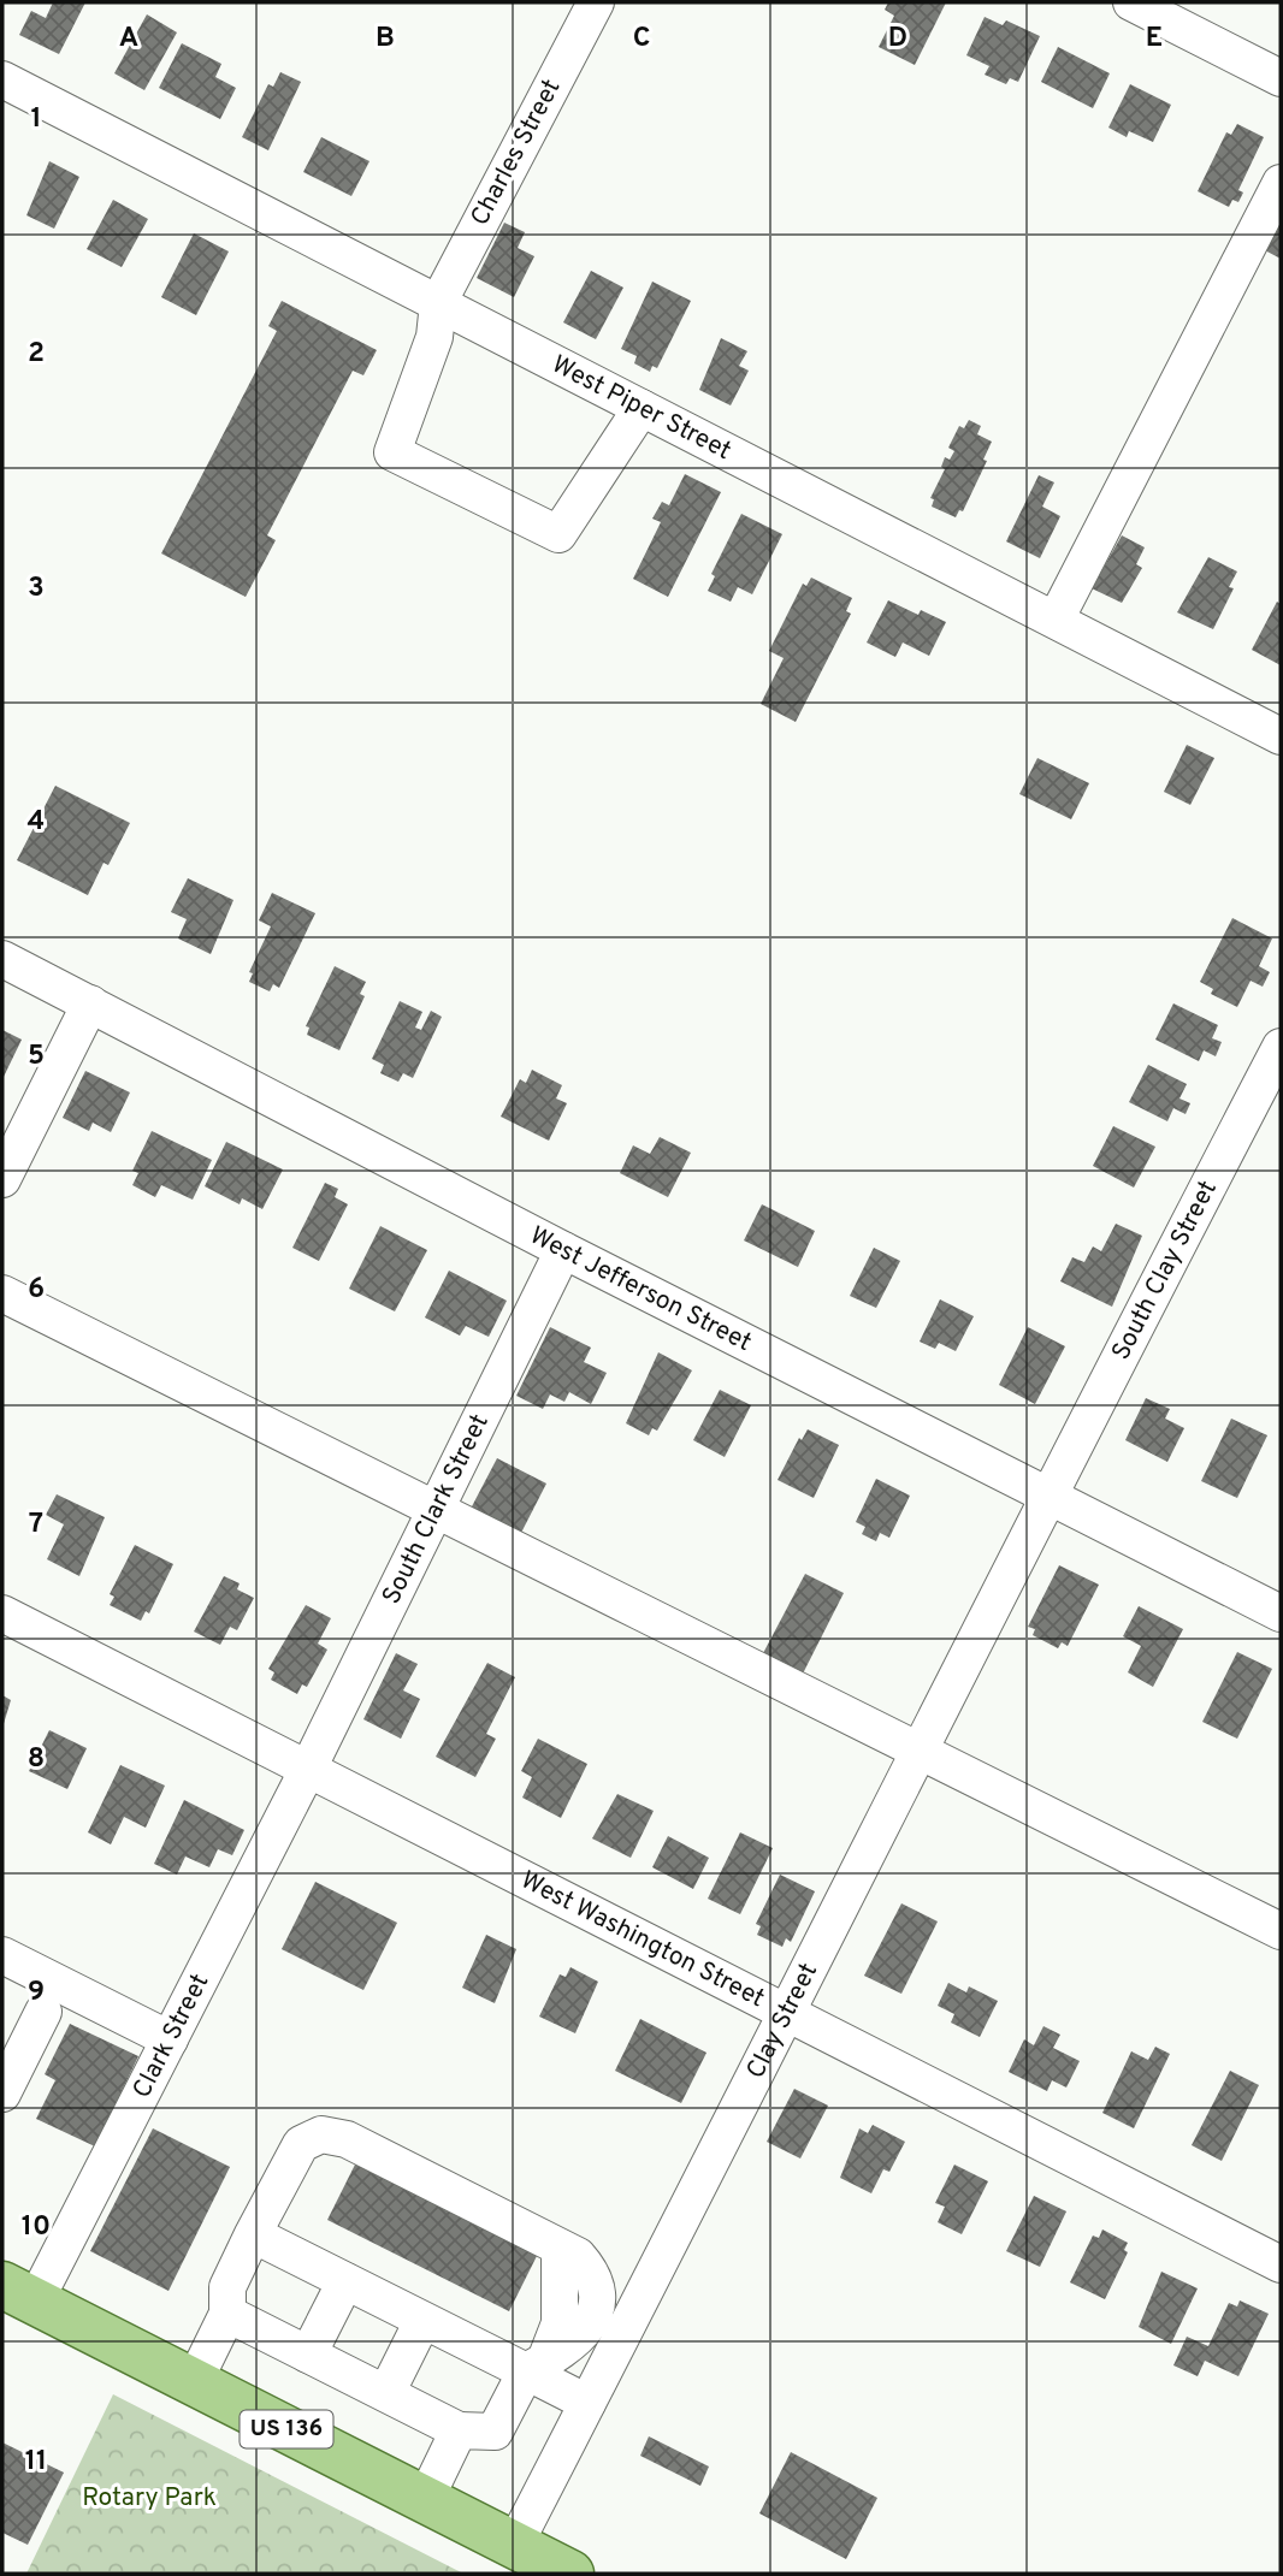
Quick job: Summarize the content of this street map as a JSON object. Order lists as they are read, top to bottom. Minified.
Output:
{"streets":{"main road":["US 136"],"street":["Charles Street","West Piper Street","South Clay Street","West Jefferson Street","South Clark Street","West Washington Street","Clay Street","Clark Street"]},"crossings":[["Charles Street","West Piper Street"],["South Clay Street","West Jefferson Street"],["South Clay Street","Clay Street"],["West Jefferson Street","South Clark Street"],["West Jefferson Street","Clay Street"],["South Clark Street","West Washington Street"],["South Clark Street","Clark Street"],["West Washington Street","Clay Street"],["West Washington Street","Clark Street"],["Clay Street","US 136"],["Clark Street","US 136"]],"parks":["Rotary Park"],"grid":{"columns":["A","B","C","D","E"],"rows":["1","2","3","4","5","6","7","8","9","10","11"]}}
